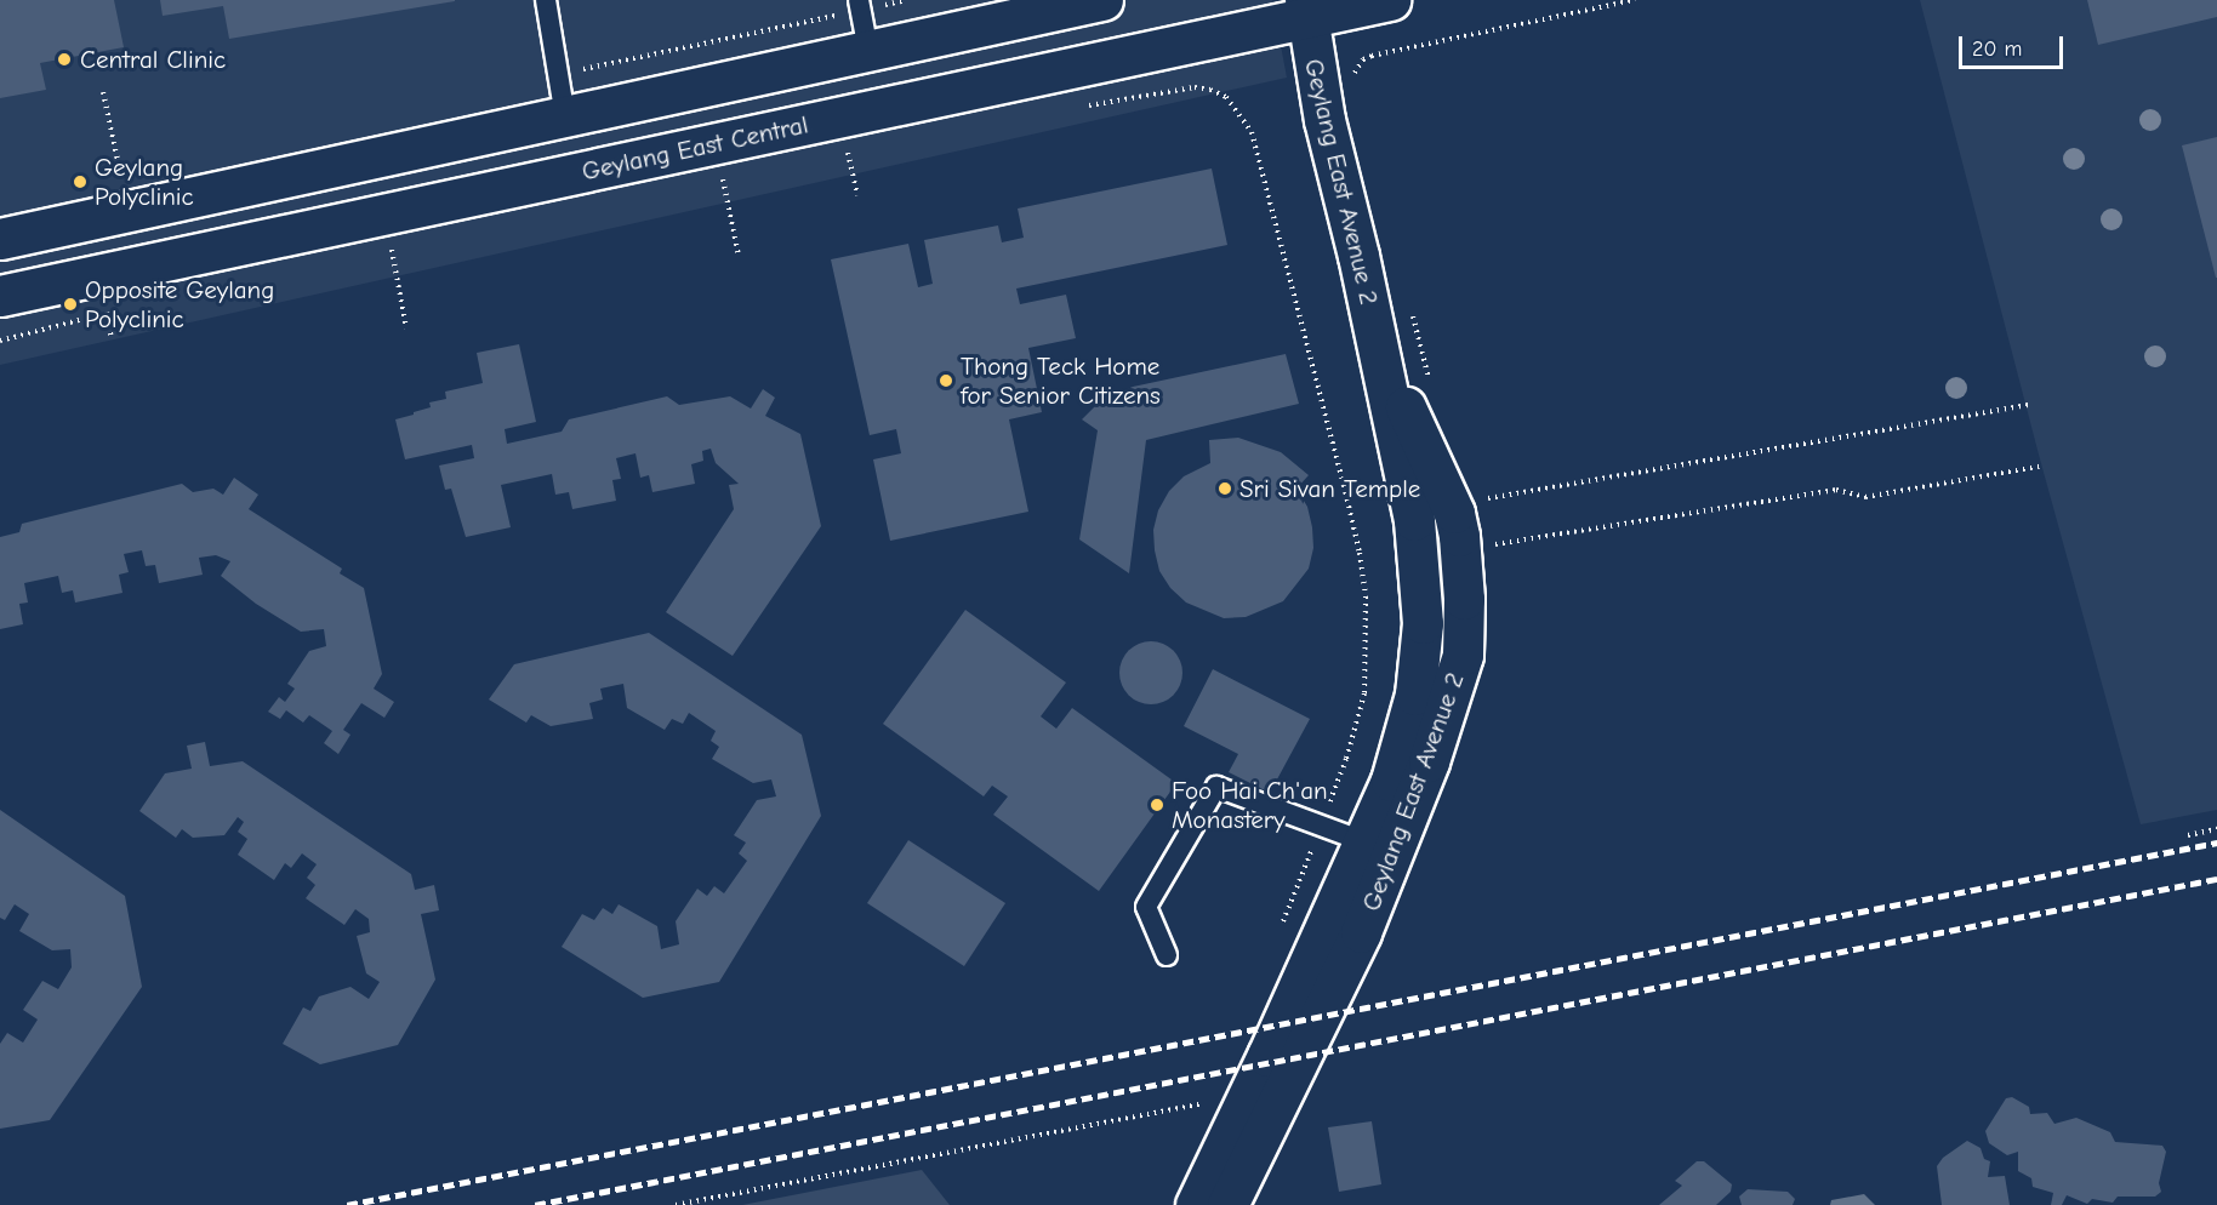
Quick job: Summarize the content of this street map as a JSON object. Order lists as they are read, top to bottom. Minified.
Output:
{"streets":{"main road":["Geylang East Central","Geylang East Avenue 2"]},"crossings":[["Geylang East Central","Geylang East Avenue 2"]],"places":["Central Clinic","Geylang Polyclinic","Opposite Geylang Polyclinic","Thong Teck Home for Senior Citizens","Sri Sivan Temple","Foo Hai Ch'an Monastery"],"scale_bar":"20 m"}
